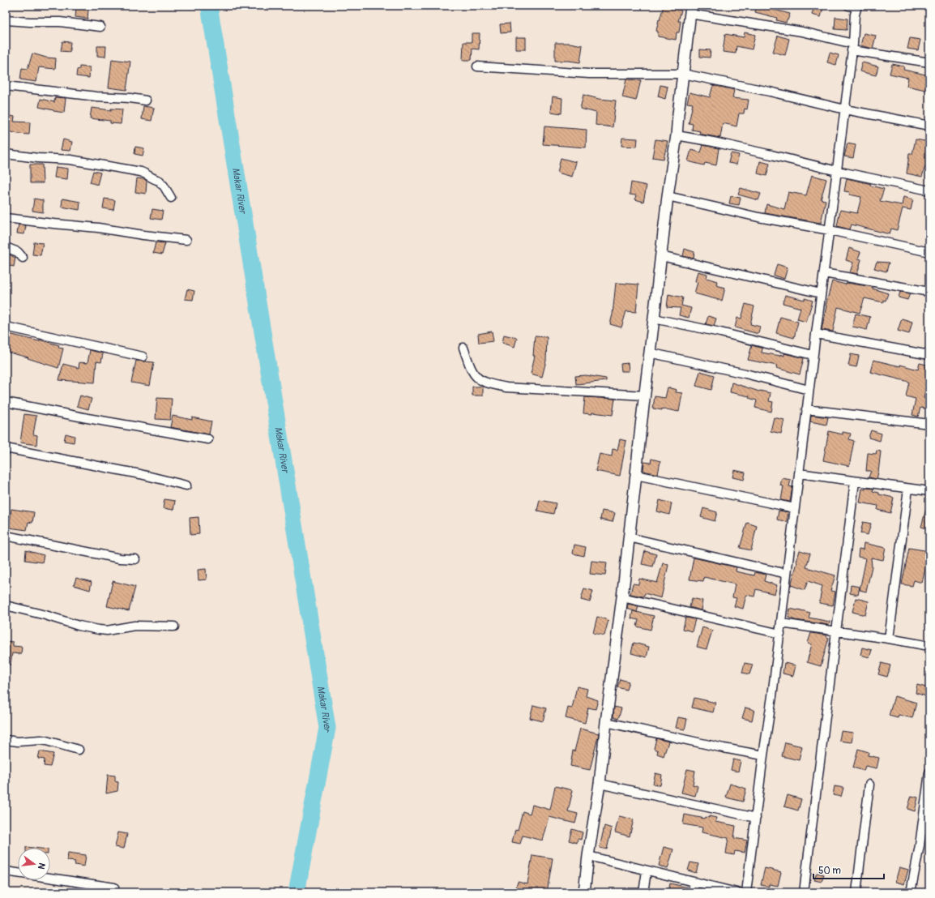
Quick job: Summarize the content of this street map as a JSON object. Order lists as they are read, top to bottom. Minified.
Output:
{"water":["Makar River"],"scale_bar":"50 m","north":"right"}
